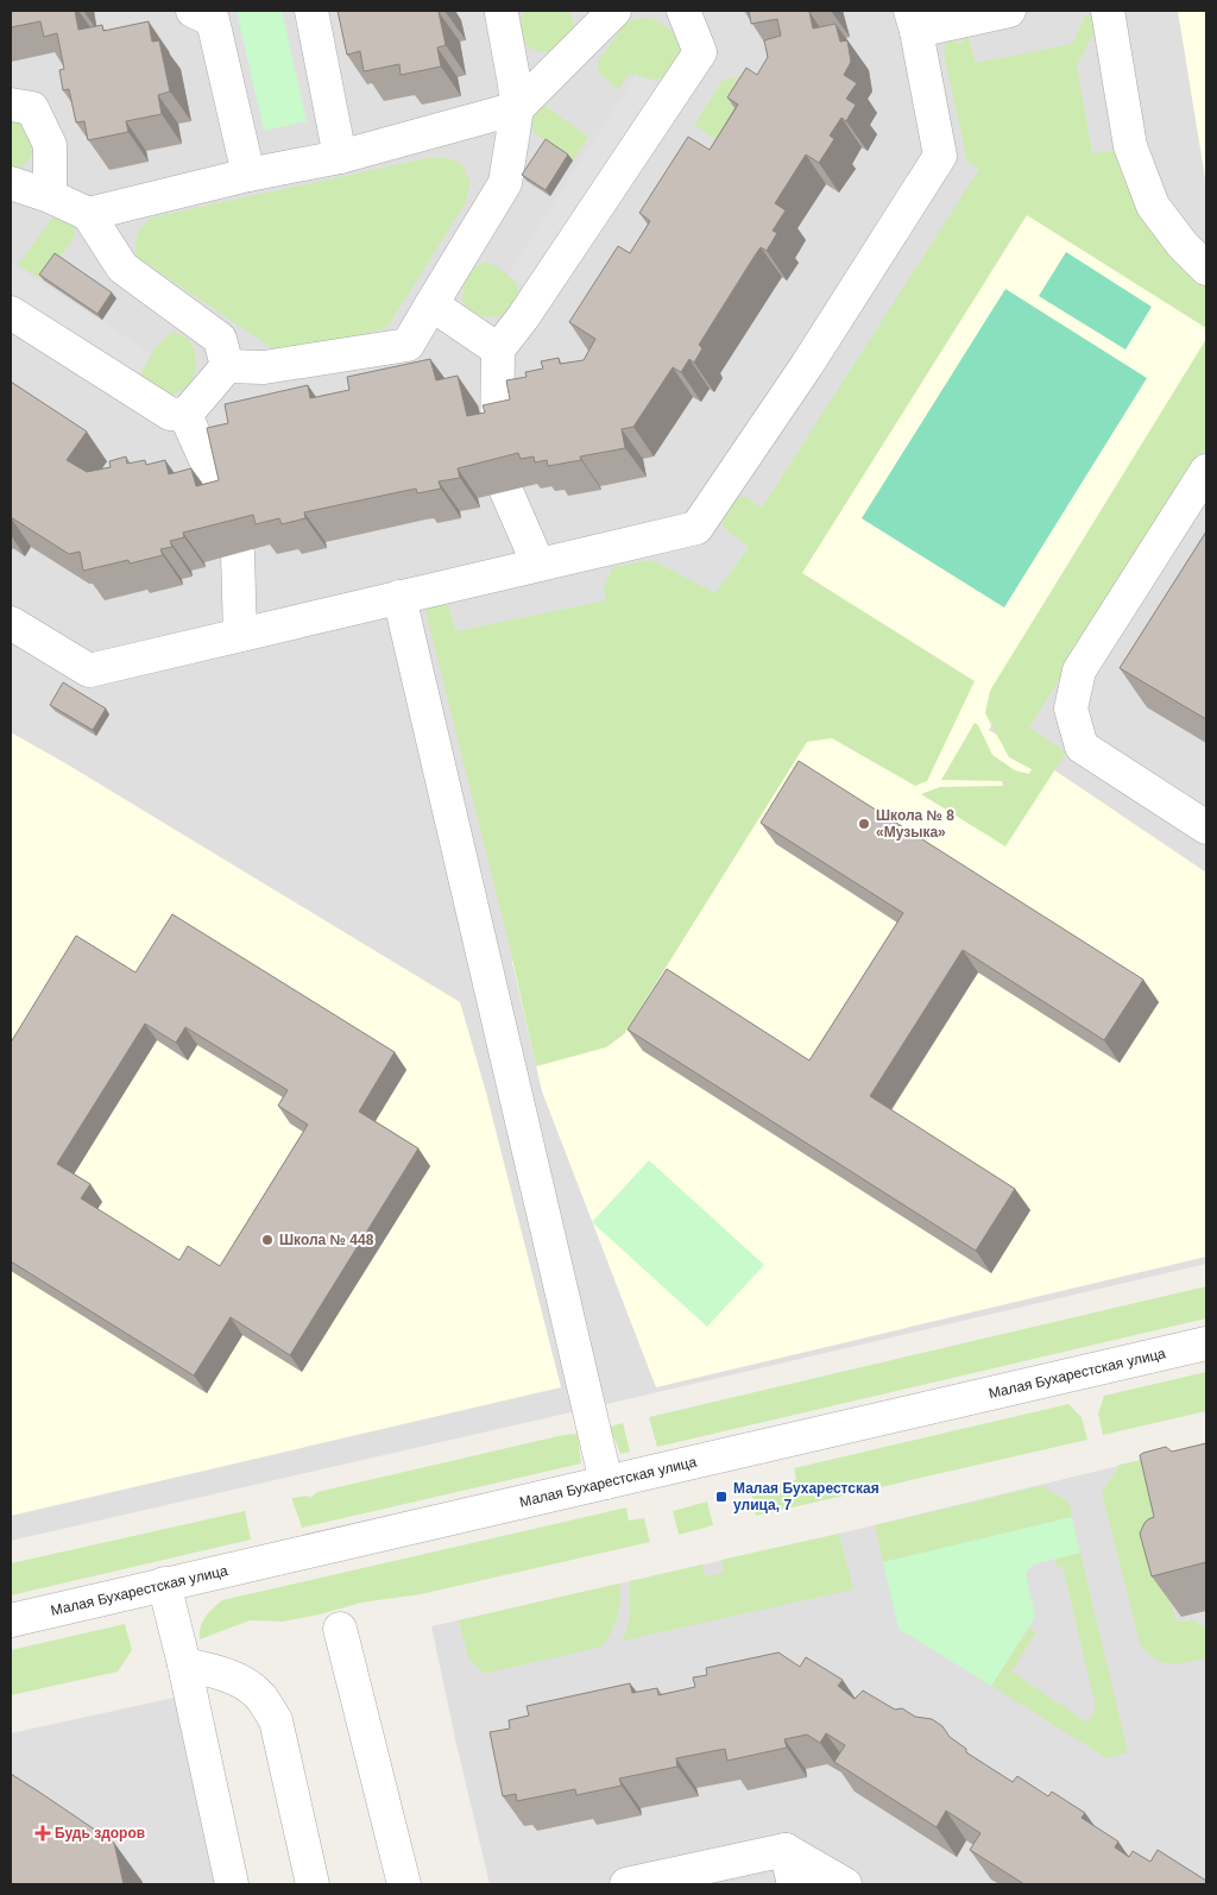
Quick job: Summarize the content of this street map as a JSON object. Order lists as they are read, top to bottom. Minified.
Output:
{"streets":{"street":["Малая Бухарестская улица"]},"places":{"other":["Школа № 8 «Музыка»","Школа № 448"],"transit":["Малая Бухарестская улица, 7"],"health":["Будь здоров"]}}
